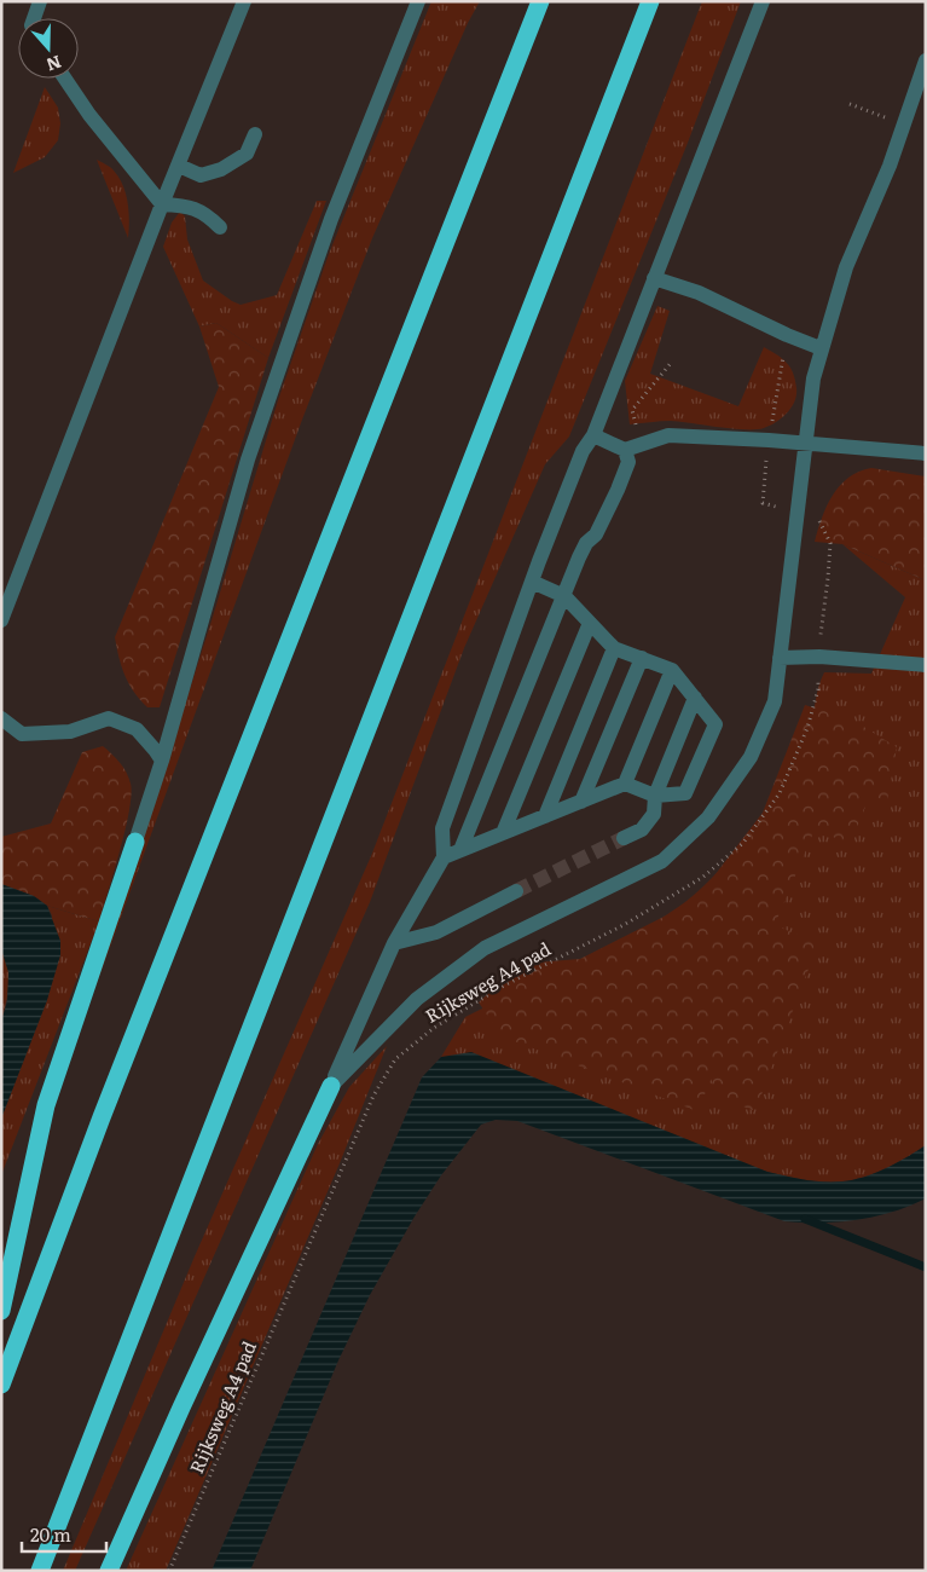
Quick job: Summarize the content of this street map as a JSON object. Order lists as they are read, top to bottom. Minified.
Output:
{"streets":{"path":["Rijksweg A4 pad"]},"scale_bar":"20 m","north":"bottom"}
